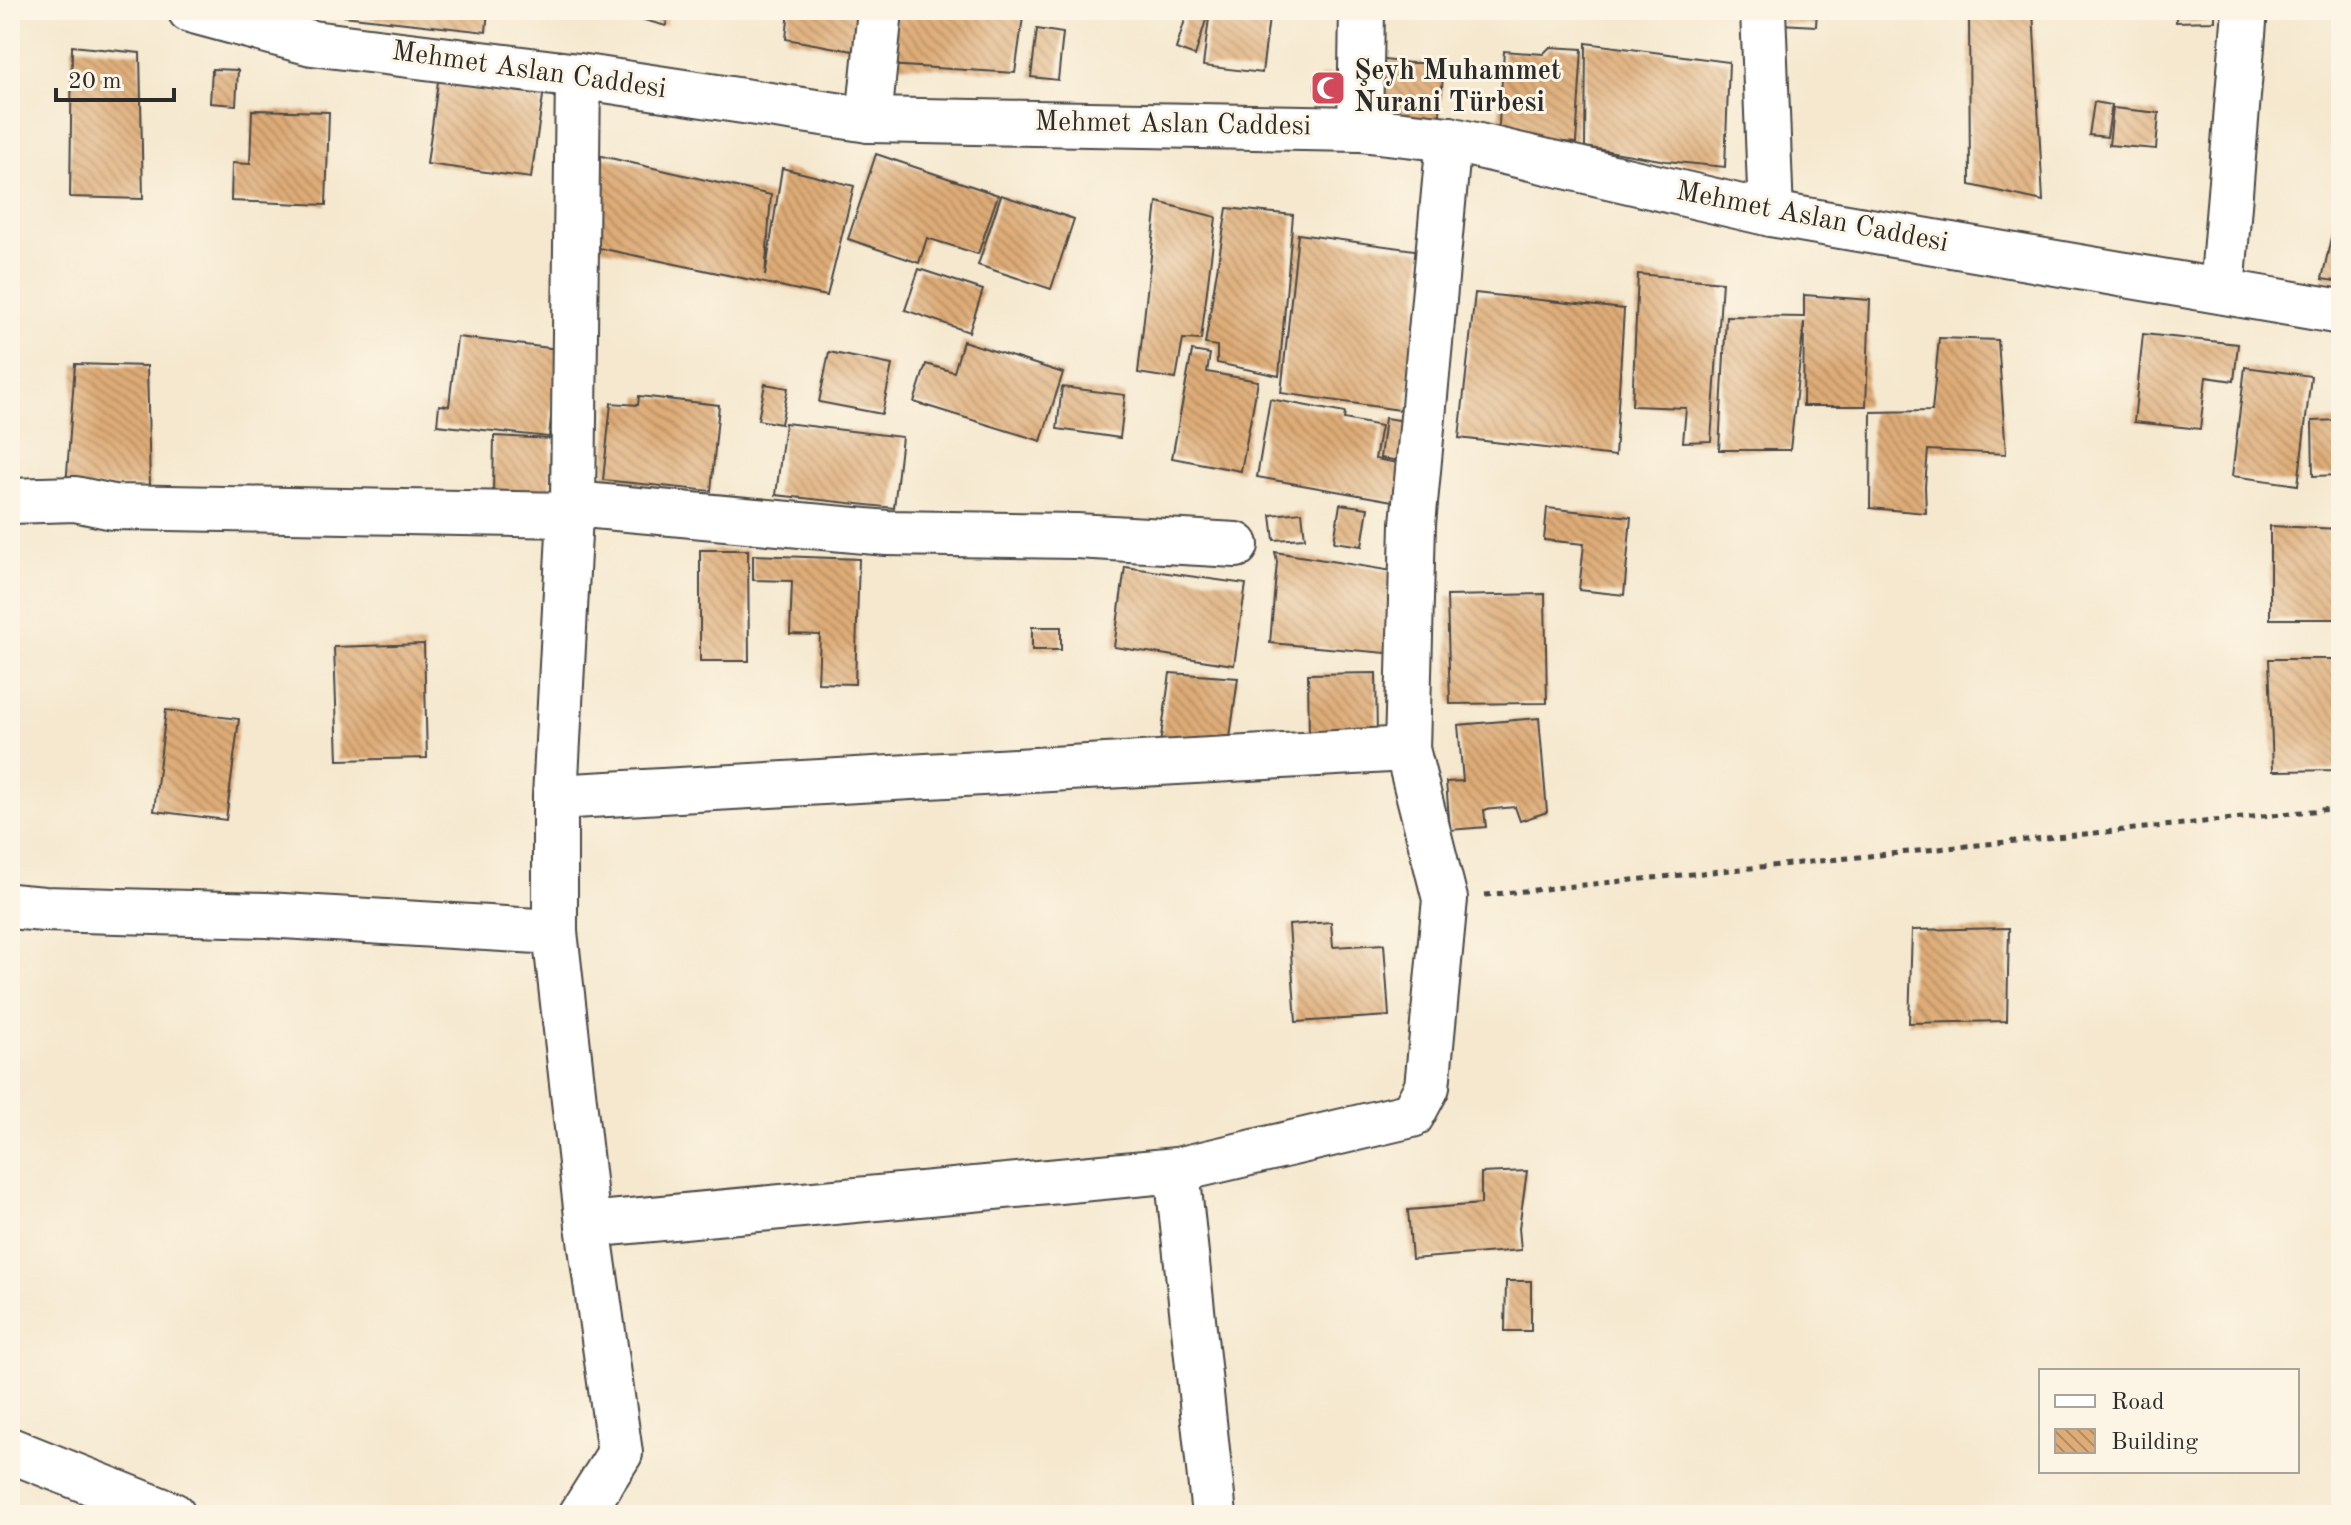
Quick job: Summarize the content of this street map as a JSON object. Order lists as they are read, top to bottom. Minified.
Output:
{"streets":{"street":["Mehmet Aslan Caddesi"]},"places":{"mosque":["Şeyh Muhammet Nurani Türbesi"]},"legend":["Road","Building"],"scale_bar":"20 m"}
